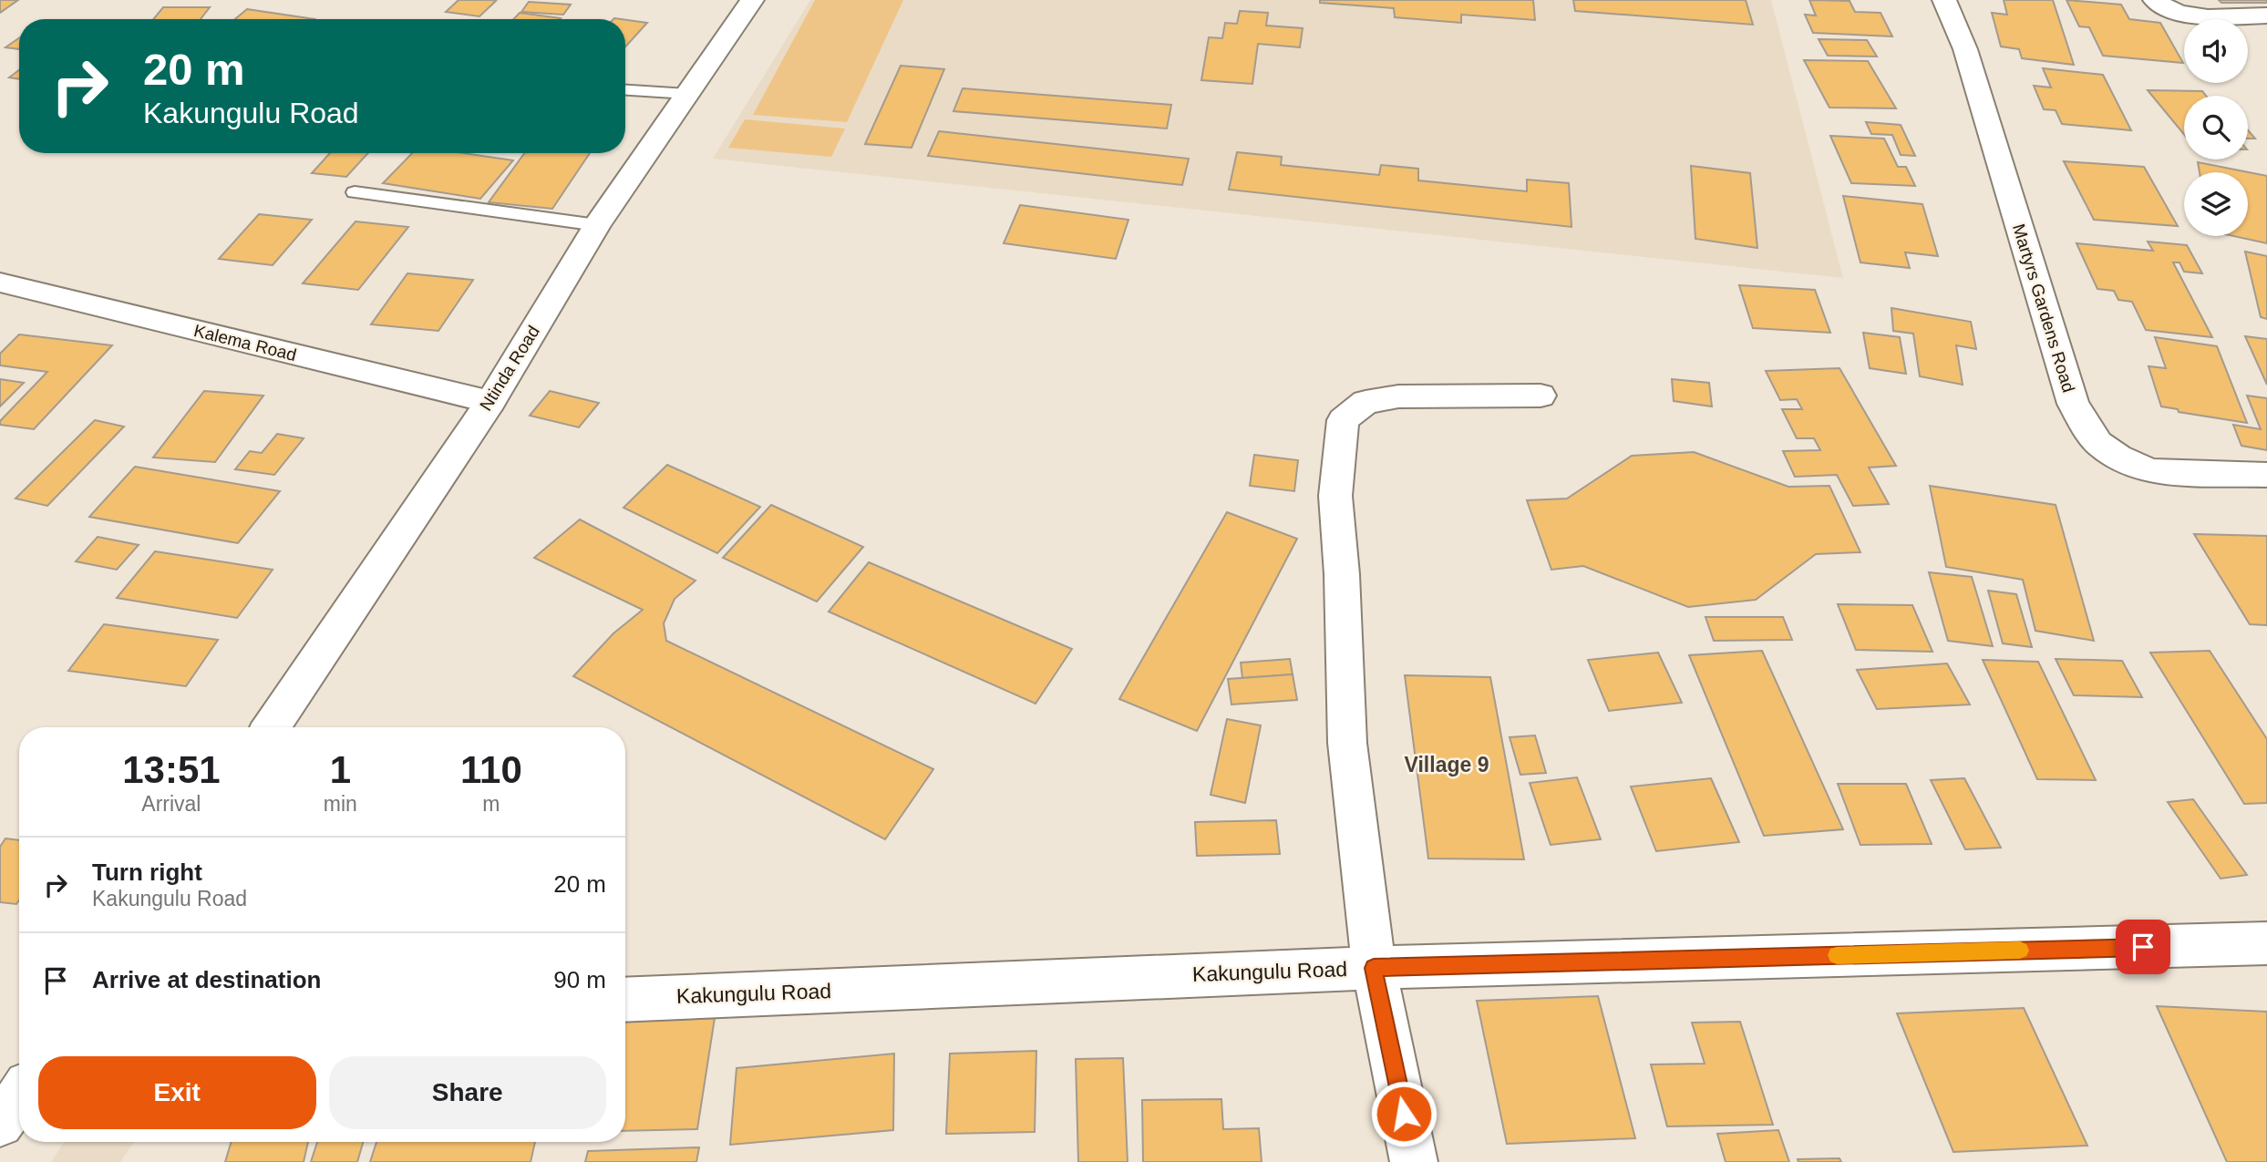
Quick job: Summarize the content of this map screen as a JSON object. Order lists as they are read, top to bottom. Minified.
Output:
{"streets":{"street":["Martyrs Gardens Road","Kalema Road","Ntinda Road","Kakungulu Road"]},"crossings":[["Kalema Road","Ntinda Road"]],"districts":["Village 9"],"page":{"turn":["20 m","Kakungulu Road"],"eta":["13:51","Arrival","1","min","110","m"],"list":[{"name":"Turn right","note":"Kakungulu Road","value":"20 m"},{"name":"Arrive at destination","value":"90 m"}],"buttons":["Exit","Share"]}}
